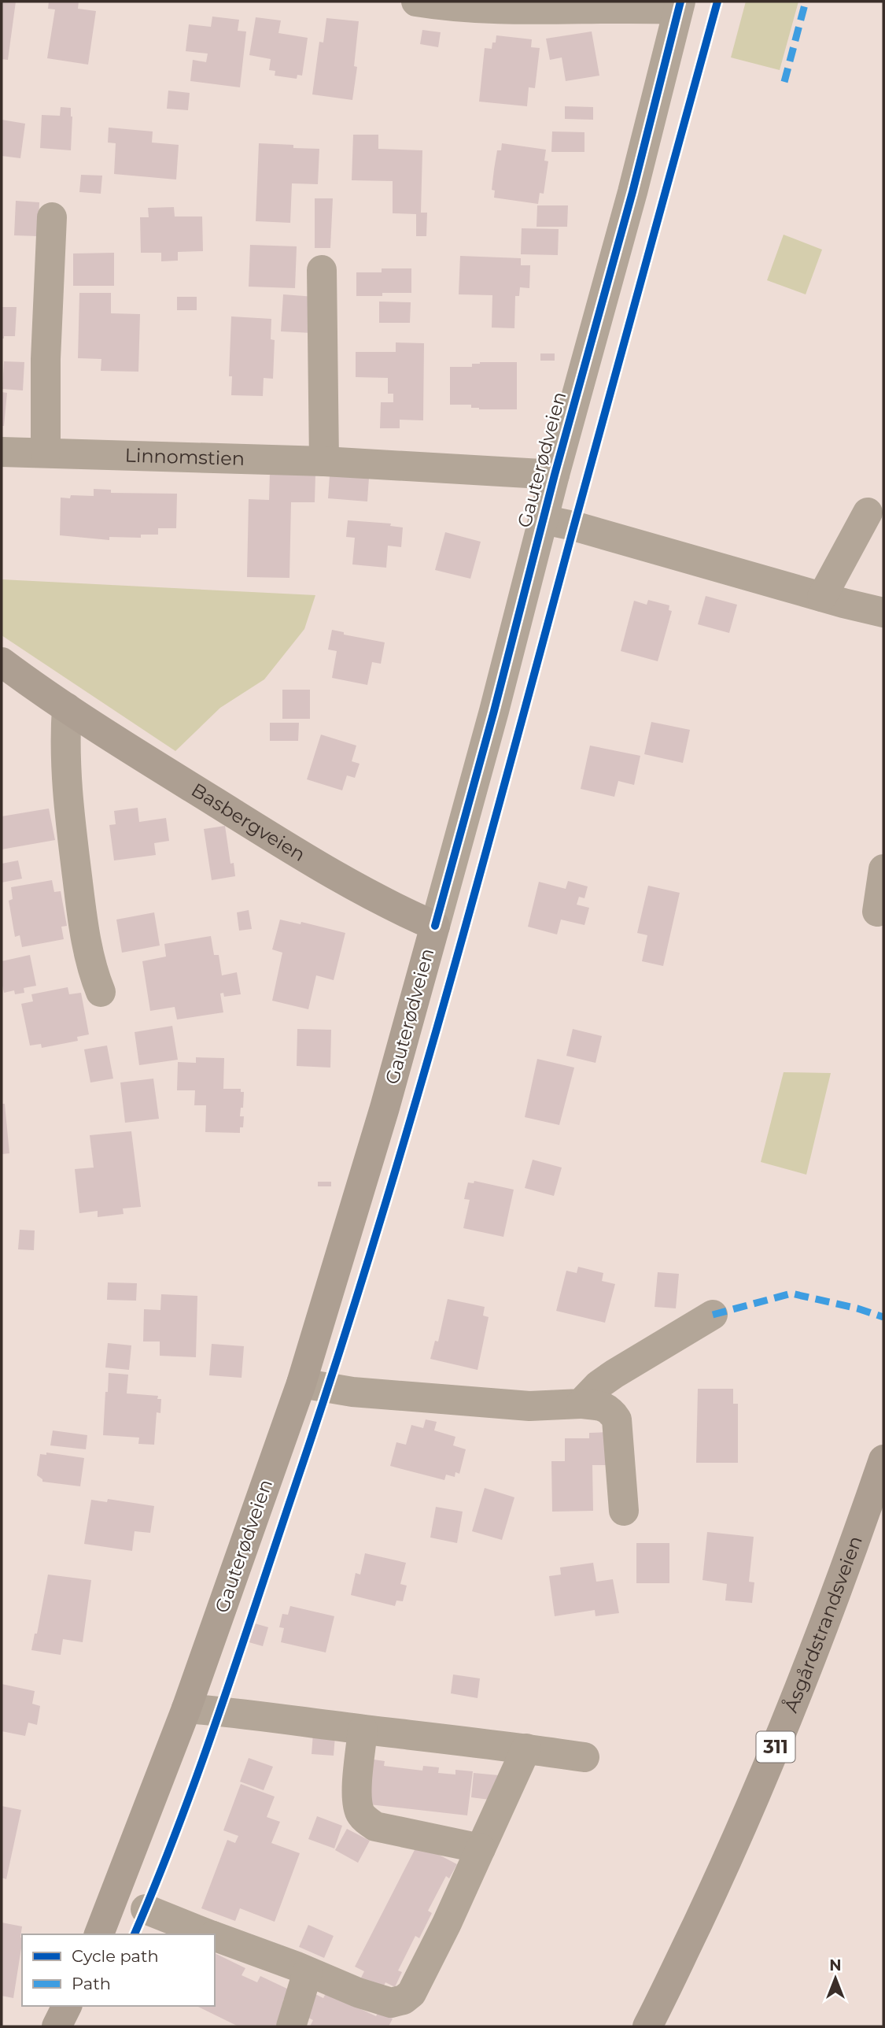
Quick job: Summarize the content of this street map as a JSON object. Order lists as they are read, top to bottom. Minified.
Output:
{"streets":{"main road":["Gauterødveien","Basbergveien","Åsgårdstrandsveien","311"],"street":["Linnomstien"]},"crossings":[["Linnomstien","Gauterødveien"],["Gauterødveien","Basbergveien"]],"legend":["Cycle path","Path"],"north":"top"}
